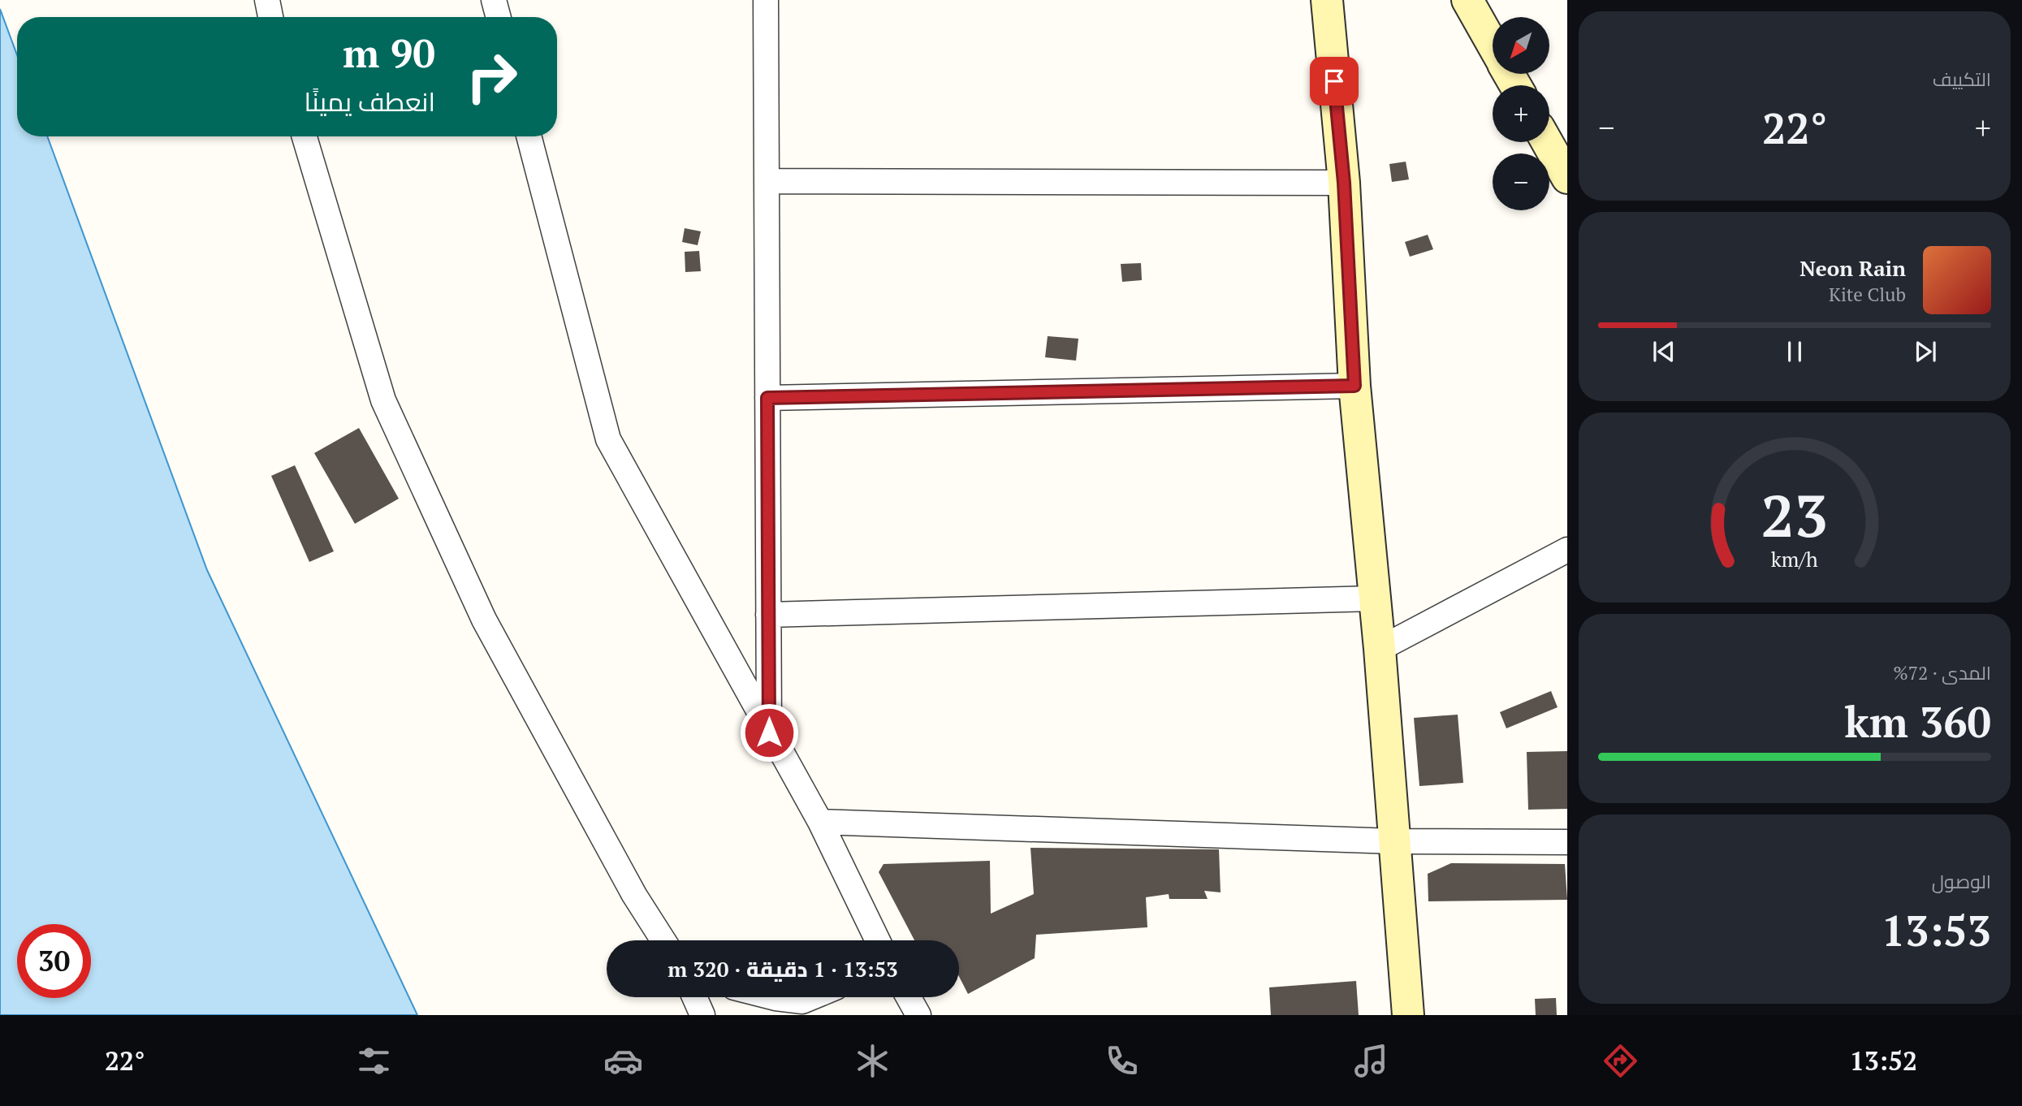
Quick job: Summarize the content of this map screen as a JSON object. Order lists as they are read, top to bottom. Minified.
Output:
{"north":"bottom left","page":{"tile":["التكييف",["المدى · 72%","360 km"],["الوصول","13:53"]],"map_buttons":["+","−"],"turn":["90 m","انعطف يمينًا"],"heat":["−","22°","+"],"song":["Neon Rain","Kite Club"],"limit":"30","trip":"13:53 · 1 دقيقة · 320 m","tabs":["13:52","22°"],"gauge":["23","km/h"]}}
